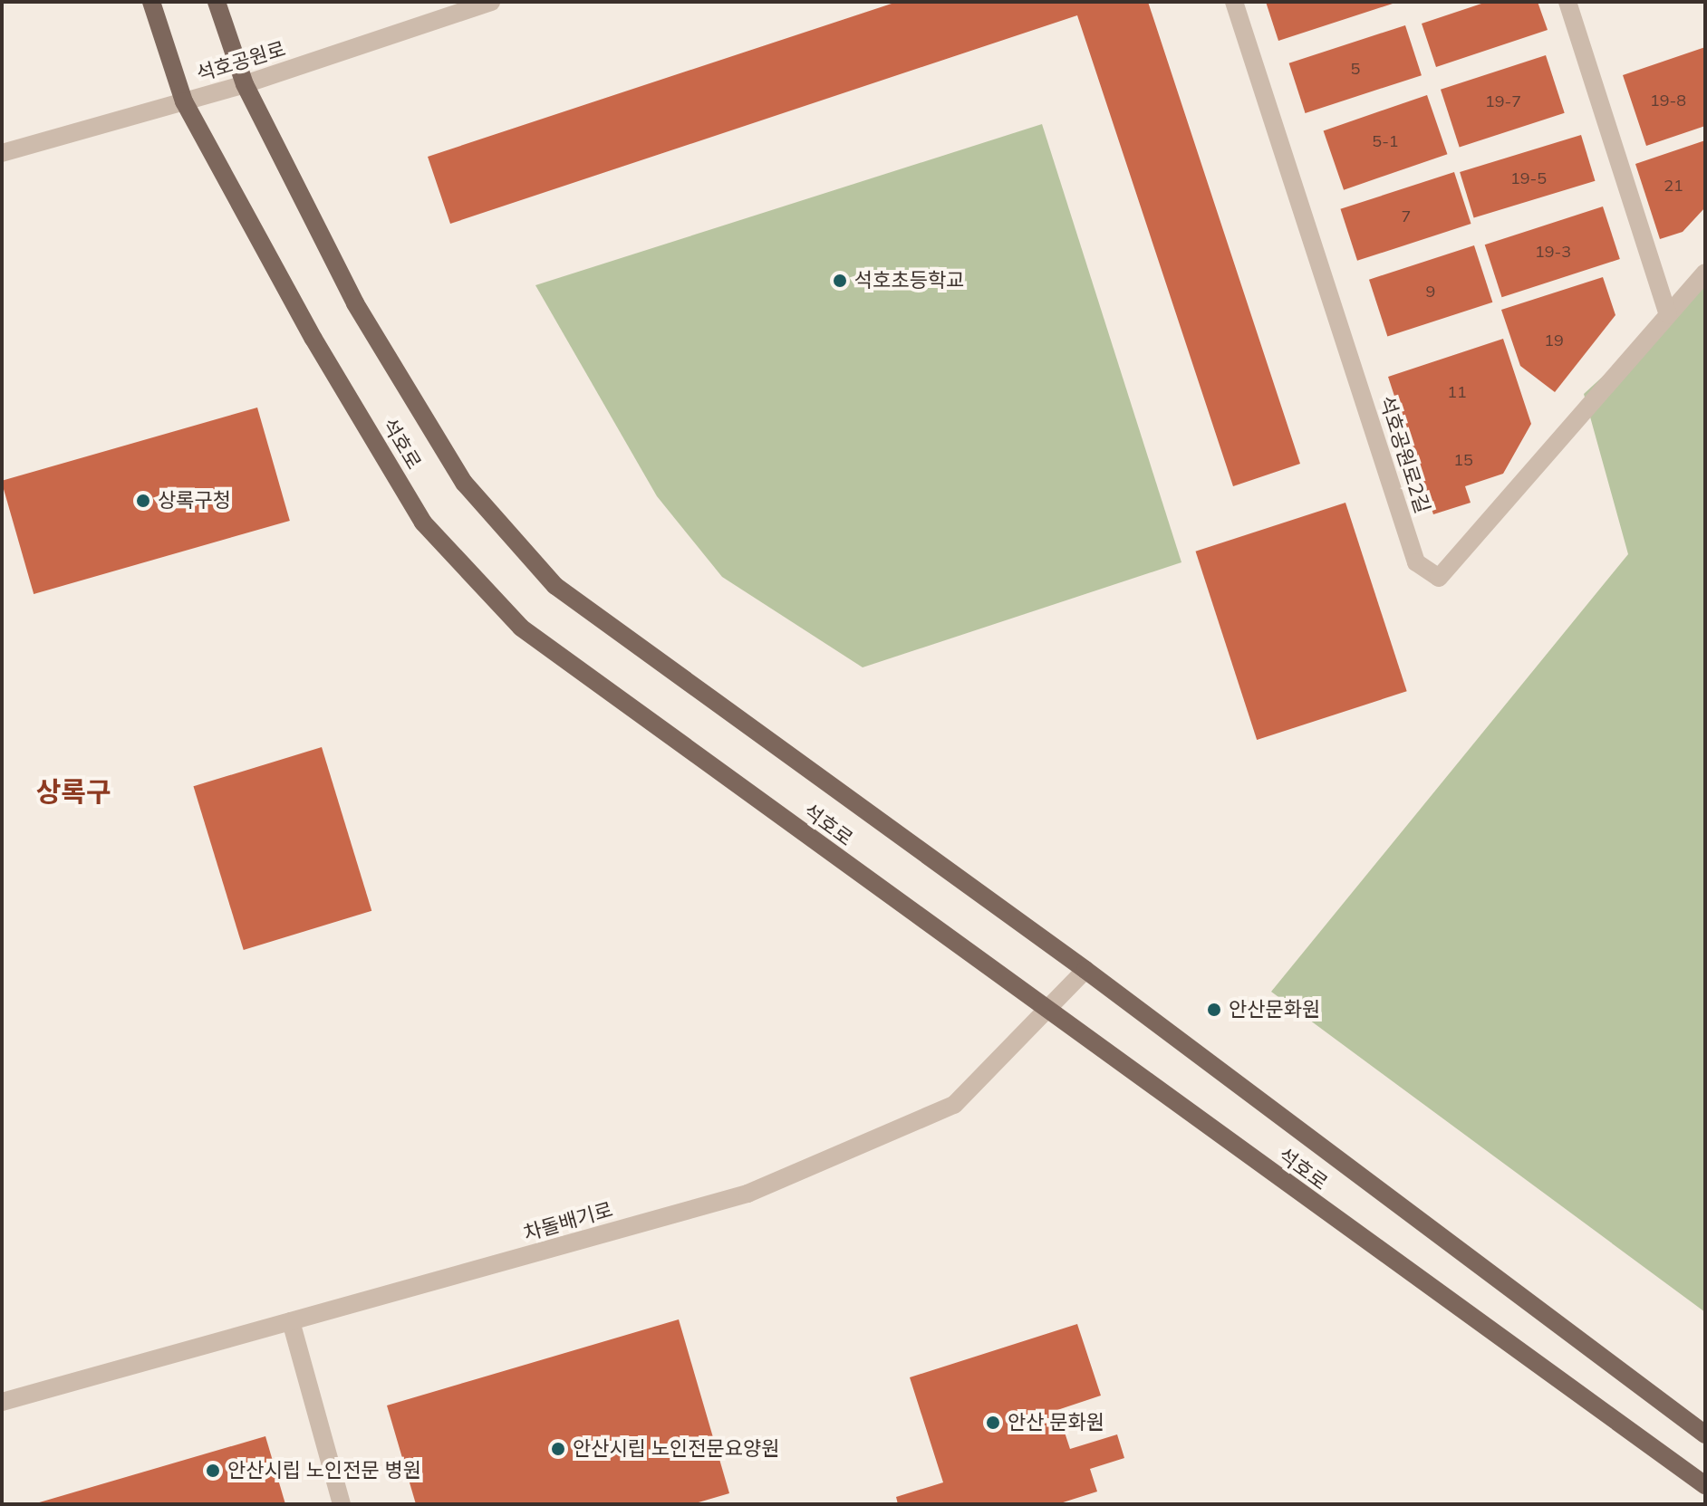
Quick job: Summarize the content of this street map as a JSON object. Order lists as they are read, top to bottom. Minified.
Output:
{"streets":{"main road":["석호로"],"street":["석호공원로","석호공원로2길","차돌배기로"]},"crossings":[["석호공원로","석호로"],["석호로","차돌배기로"]],"districts":["상록구"],"places":["석호초등학교","상록구청","안산문화원","안산 문화원","안산시립 노인전문요양원","안산시립 노인전문 병원"],"house_numbers":["5","19-8","19-7","5-1","19-5","21","7","19-3","9","19","11","15"]}
